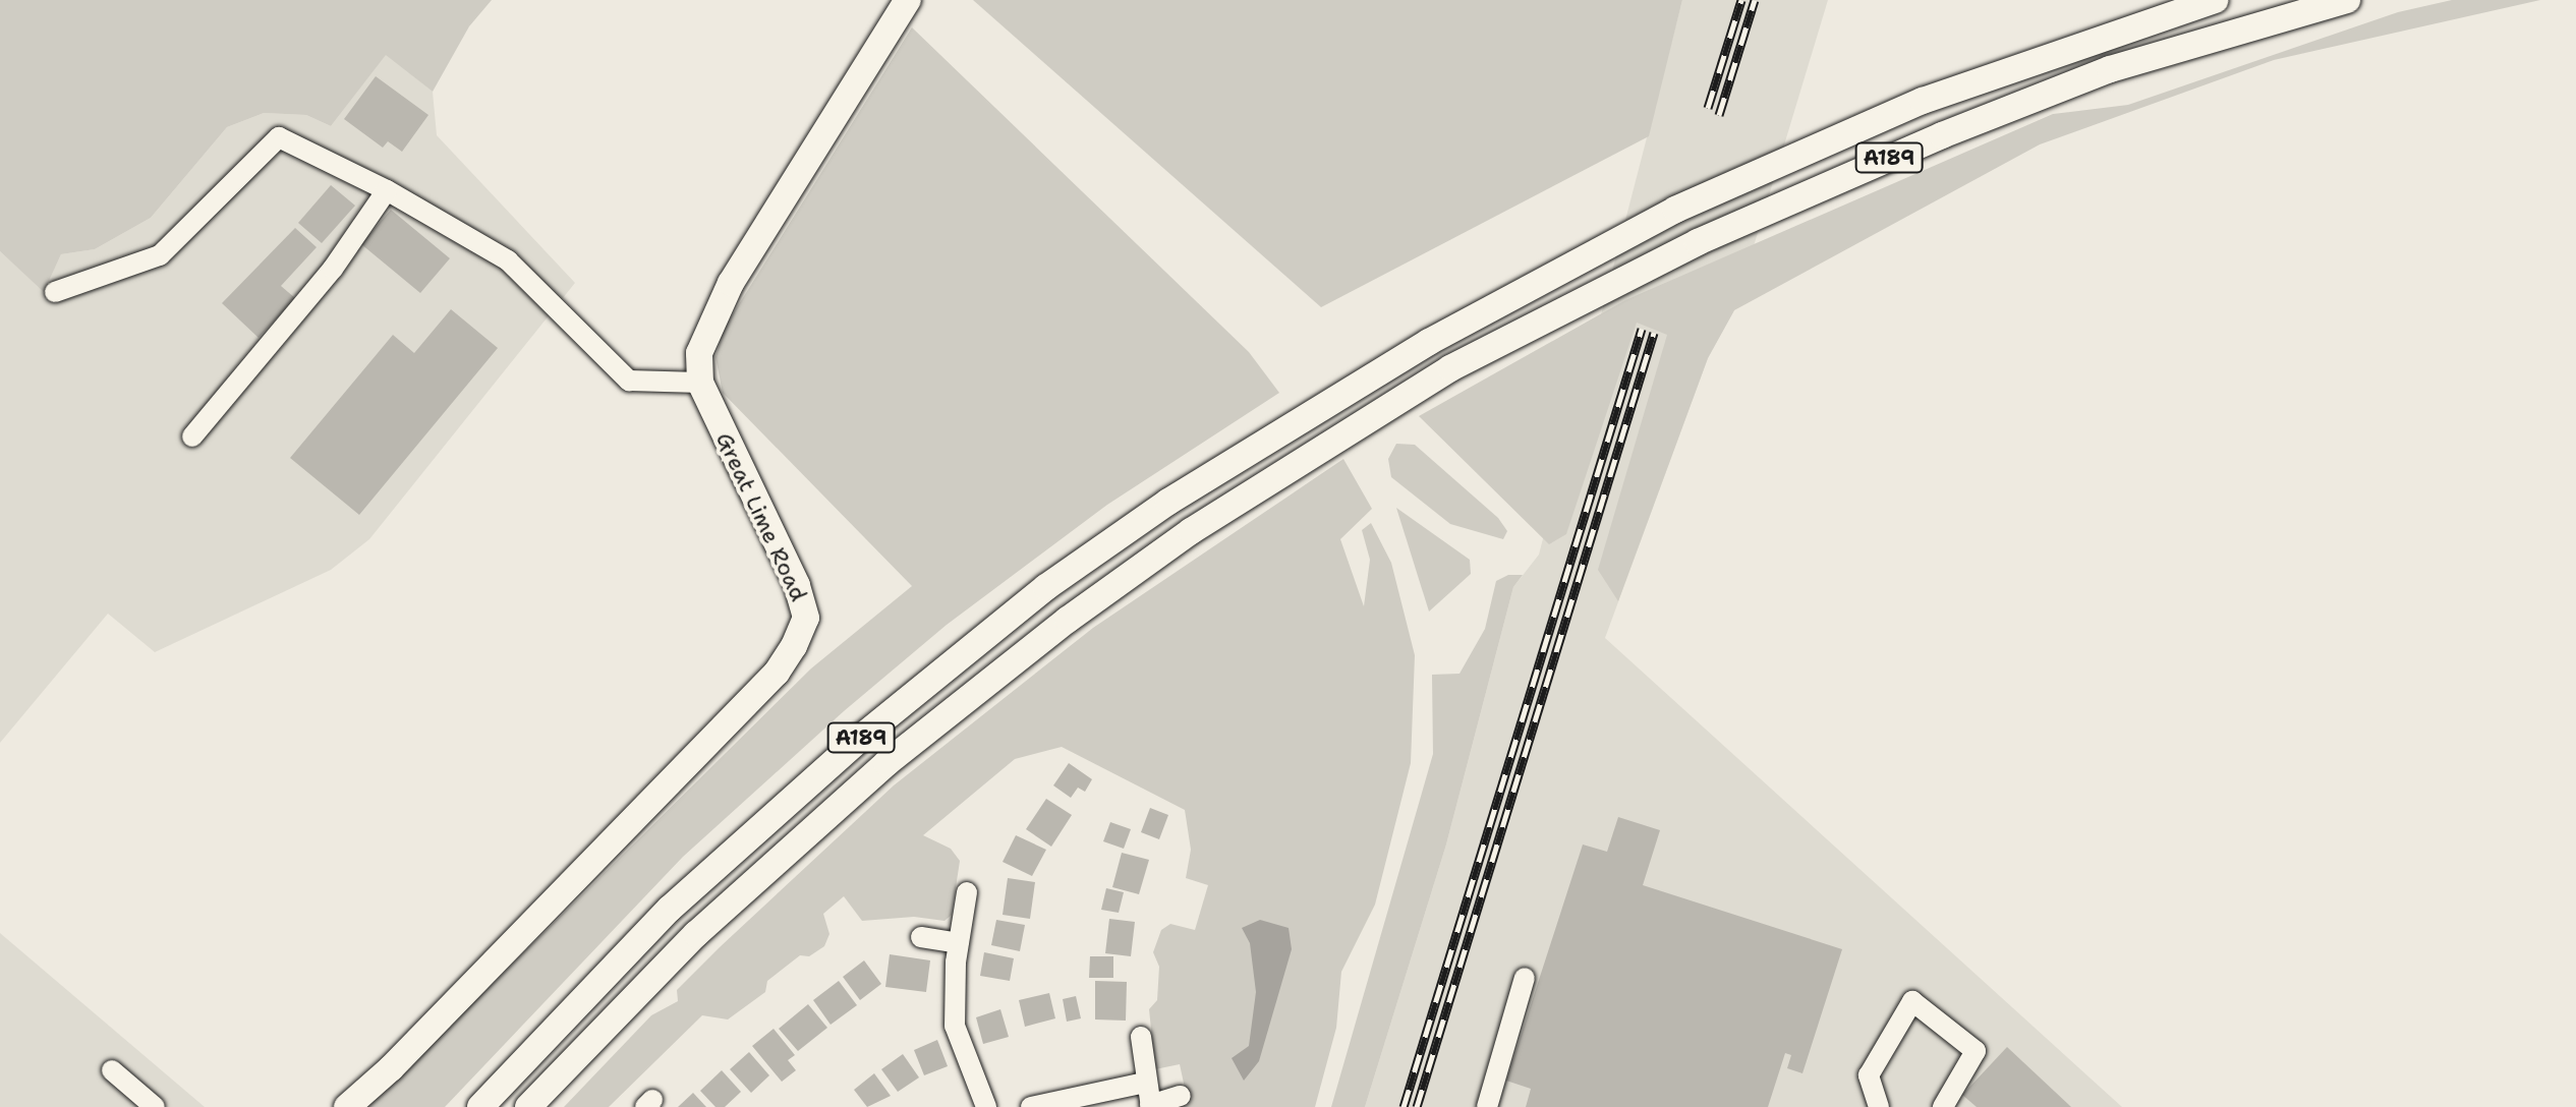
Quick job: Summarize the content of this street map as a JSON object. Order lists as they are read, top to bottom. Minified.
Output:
{"streets":{"main road":["A189","Great Lime Road"]}}
